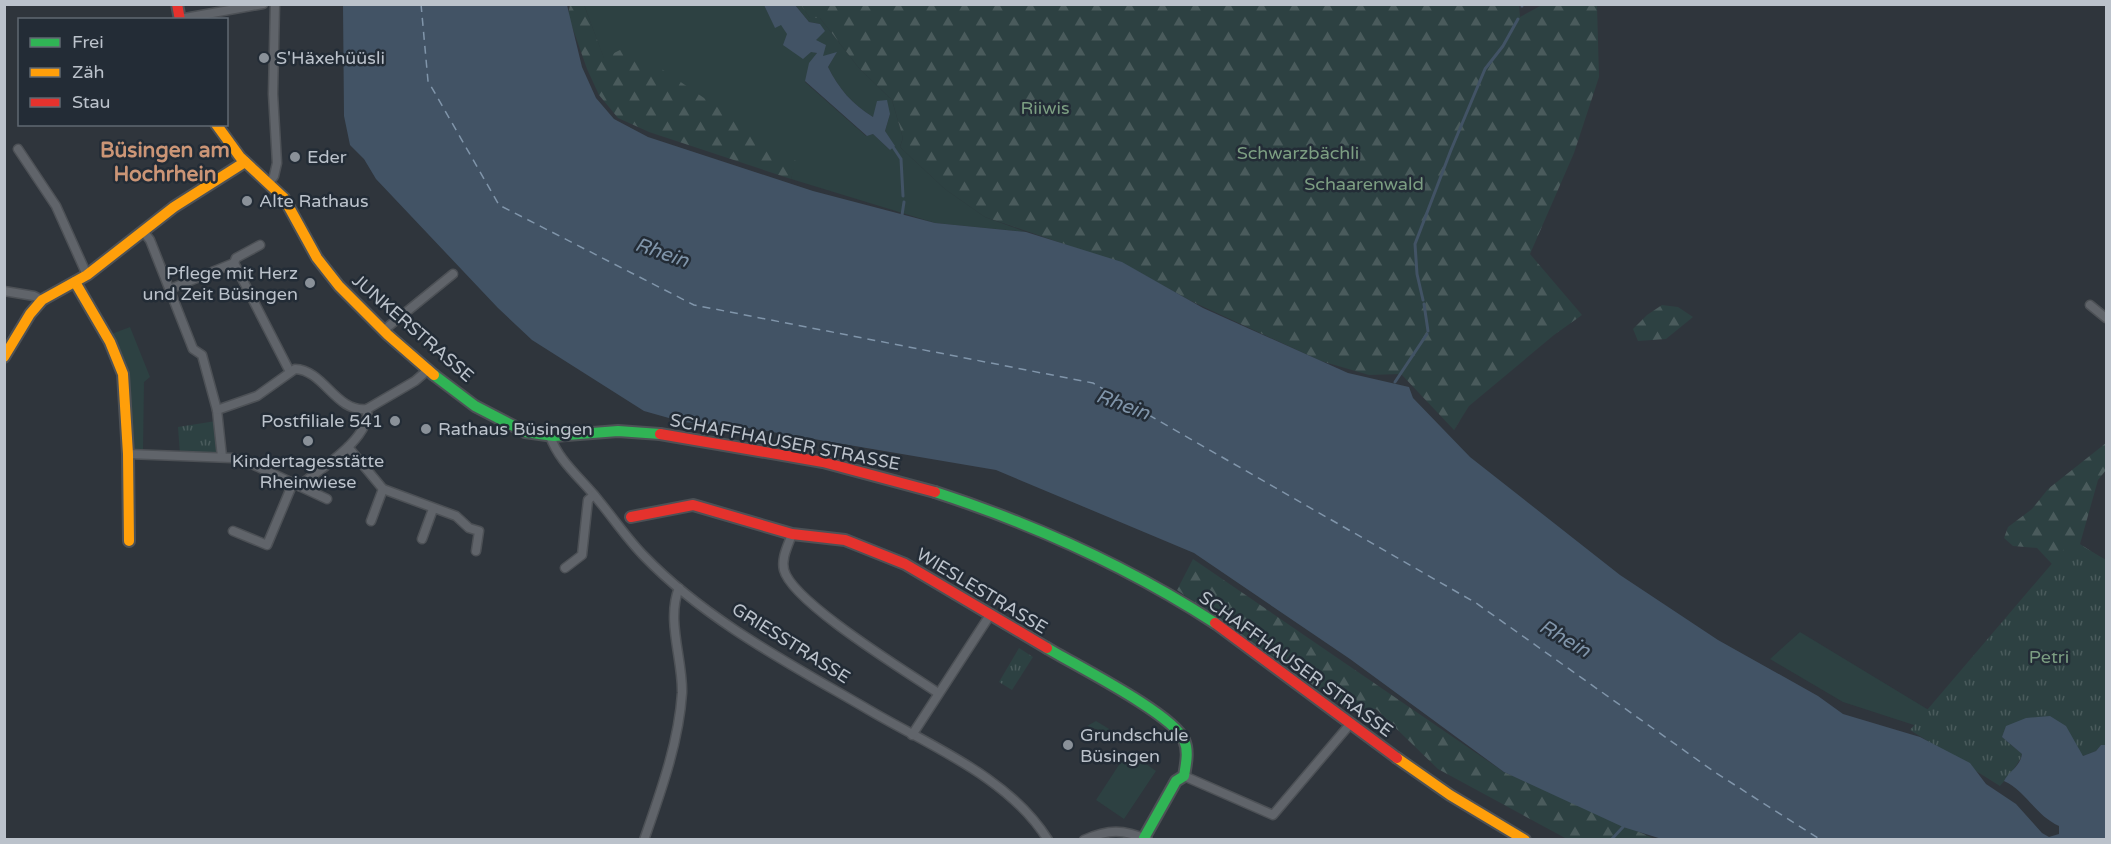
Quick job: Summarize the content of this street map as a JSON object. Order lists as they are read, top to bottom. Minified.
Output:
{"streets":{"main road":["JUNKERSTRASSE","SCHAFFHAUSER STRASSE","WIESLESTRASSE"],"street":["GRIESSTRASSE"]},"crossings":[["JUNKERSTRASSE","SCHAFFHAUSER STRASSE"],["JUNKERSTRASSE","GRIESSTRASSE"],["SCHAFFHAUSER STRASSE","GRIESSTRASSE"]],"districts":["Büsingen am Hochrhein"],"water":["Rhein"],"parks":["Riiwis","Schwarzbächli","Schaarenwald","Petri"],"places":["S'Häxehüüsli","Eder","Alte Rathaus","Pflege mit Herz und Zeit Büsingen","Postfiliale 541","Rathaus Büsingen","Kindertagesstätte Rheinwiese","Grundschule Büsingen"],"legend":["Frei","Zäh","Stau"]}
